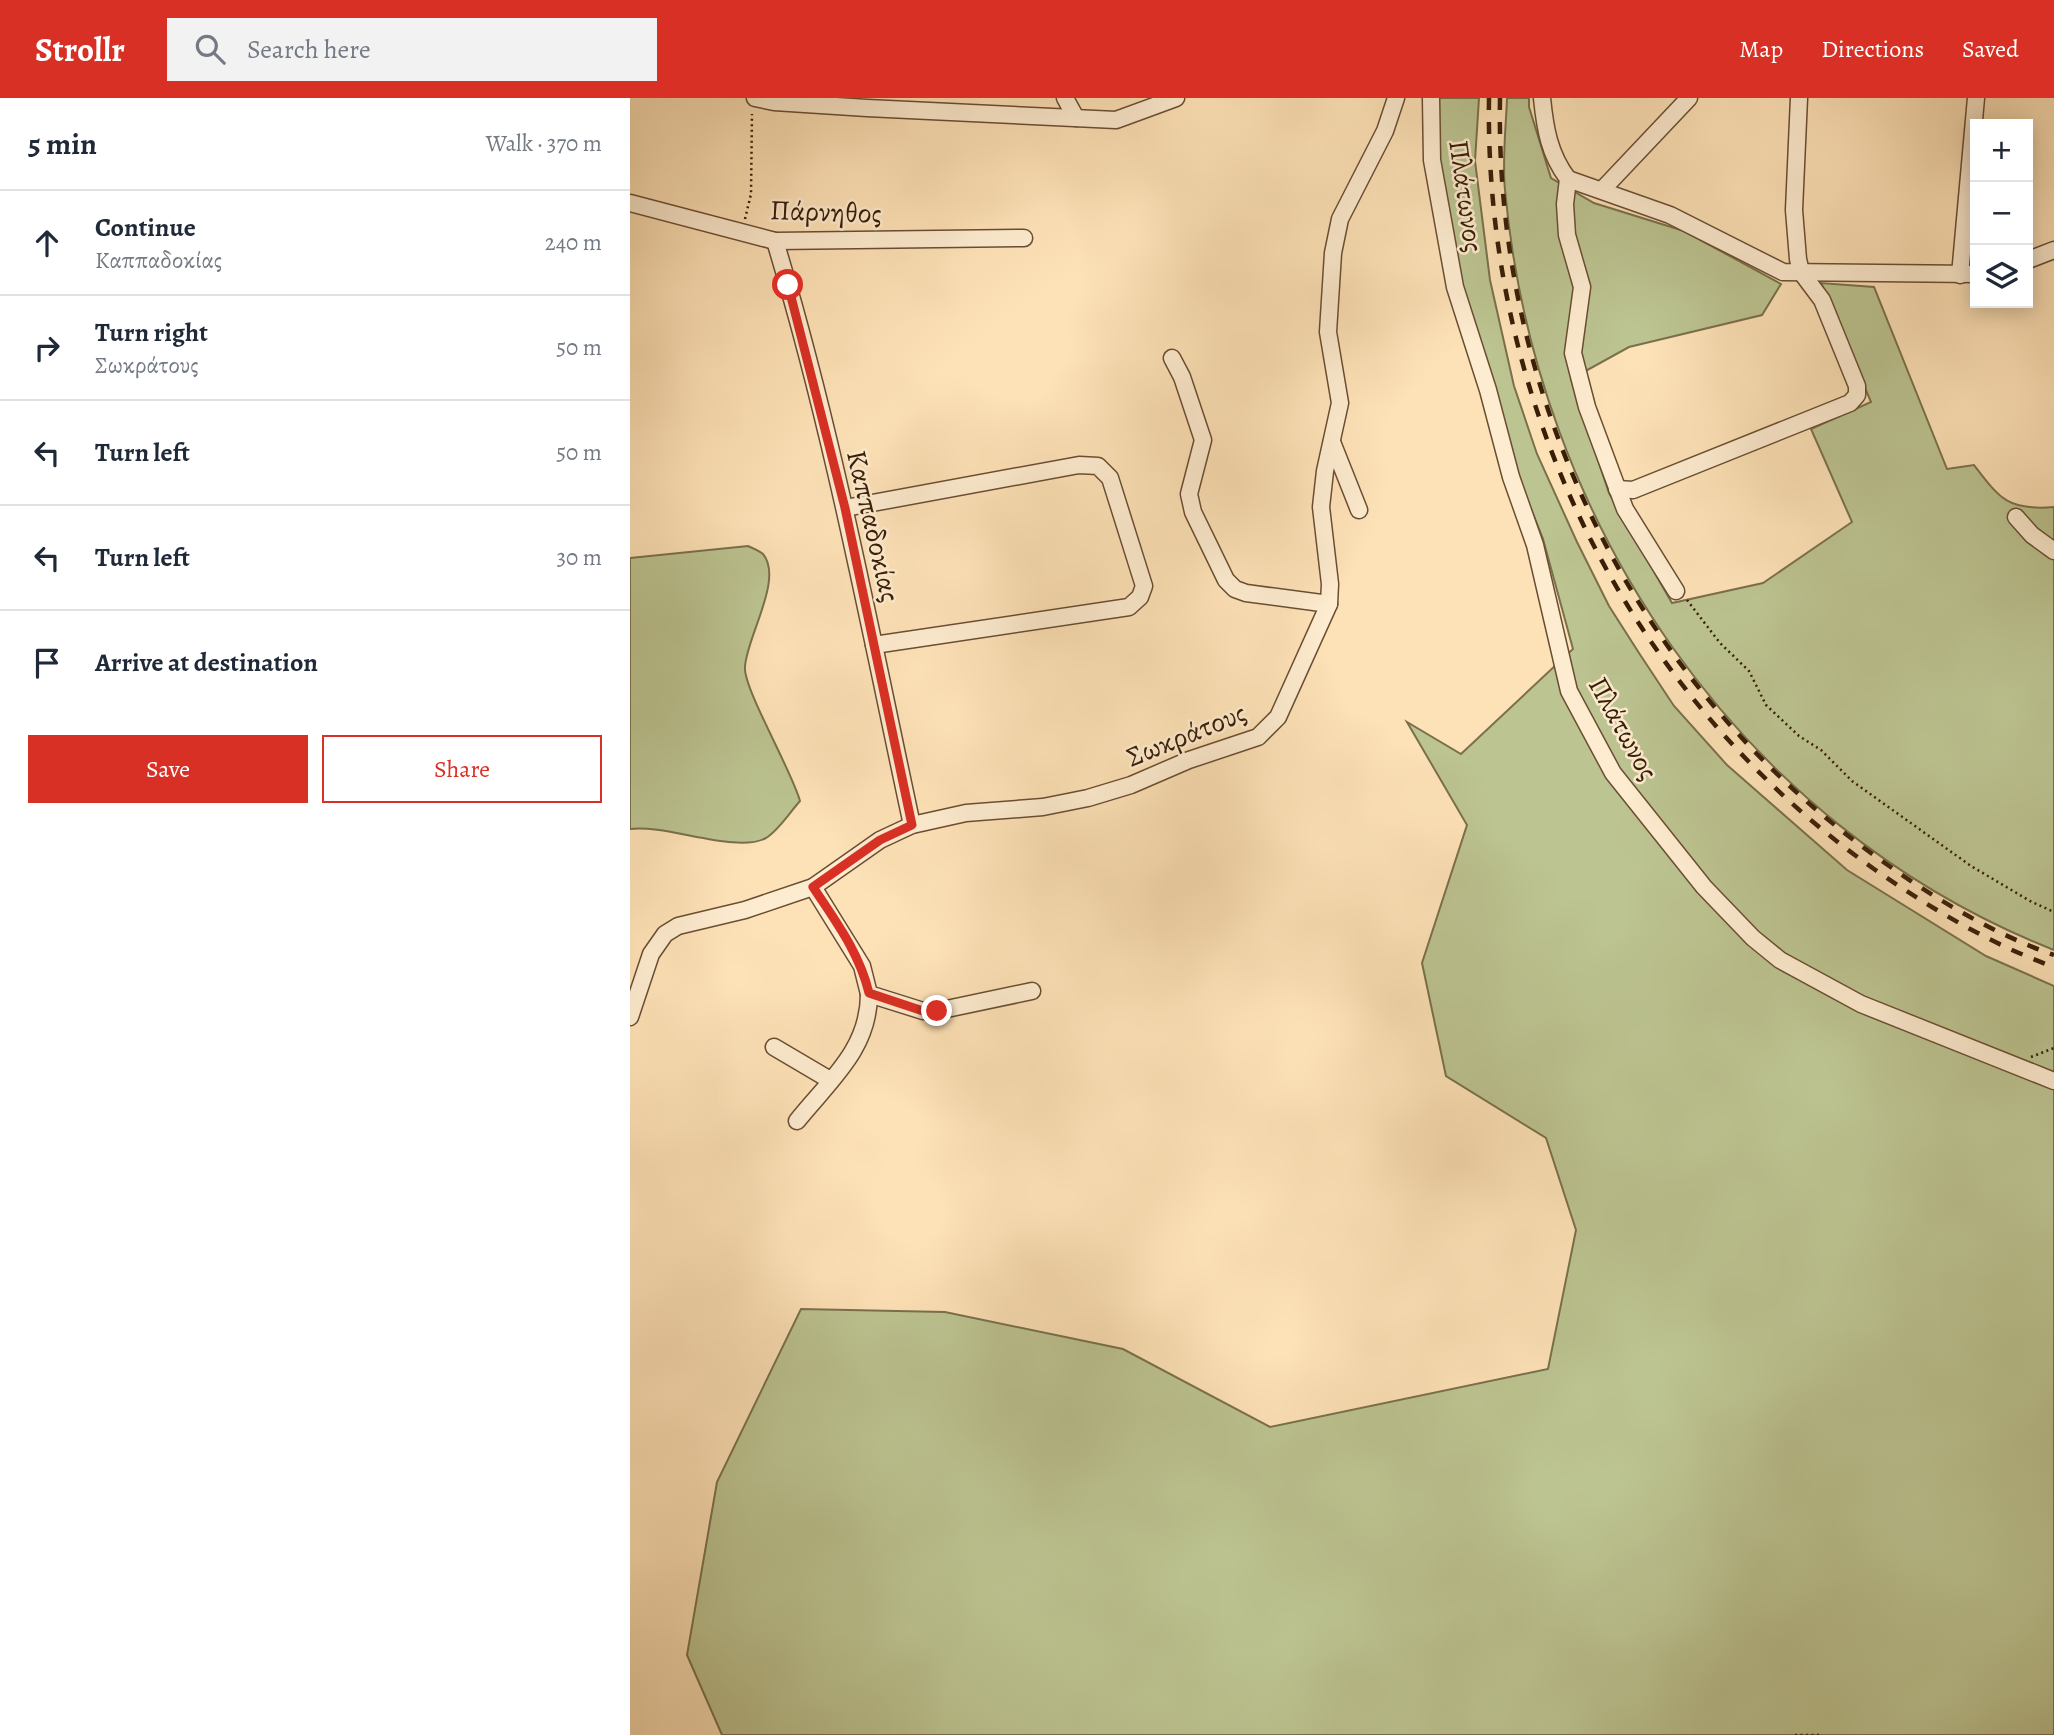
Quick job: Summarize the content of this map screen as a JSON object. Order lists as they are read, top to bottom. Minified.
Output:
{"streets":{"street":["Πλάτωνος","Πάρνηθος","Καππαδοκίας","Σωκράτους"]},"crossings":[["Πάρνηθος","Καππαδοκίας"],["Καππαδοκίας","Σωκράτους"]],"page":{"header":"Strollr","search":"Search here","nav":["Map","Directions","Saved"],"heading":["5 min","Walk · 370 m"],"map_buttons":["+","−"],"list":[["Continue","Καππαδοκίας","240 m"],["Turn right","Σωκράτους","50 m"],["Turn left","50 m"],["Turn left","30 m"],"Arrive at destination"],"buttons":["Save","Share"]}}
